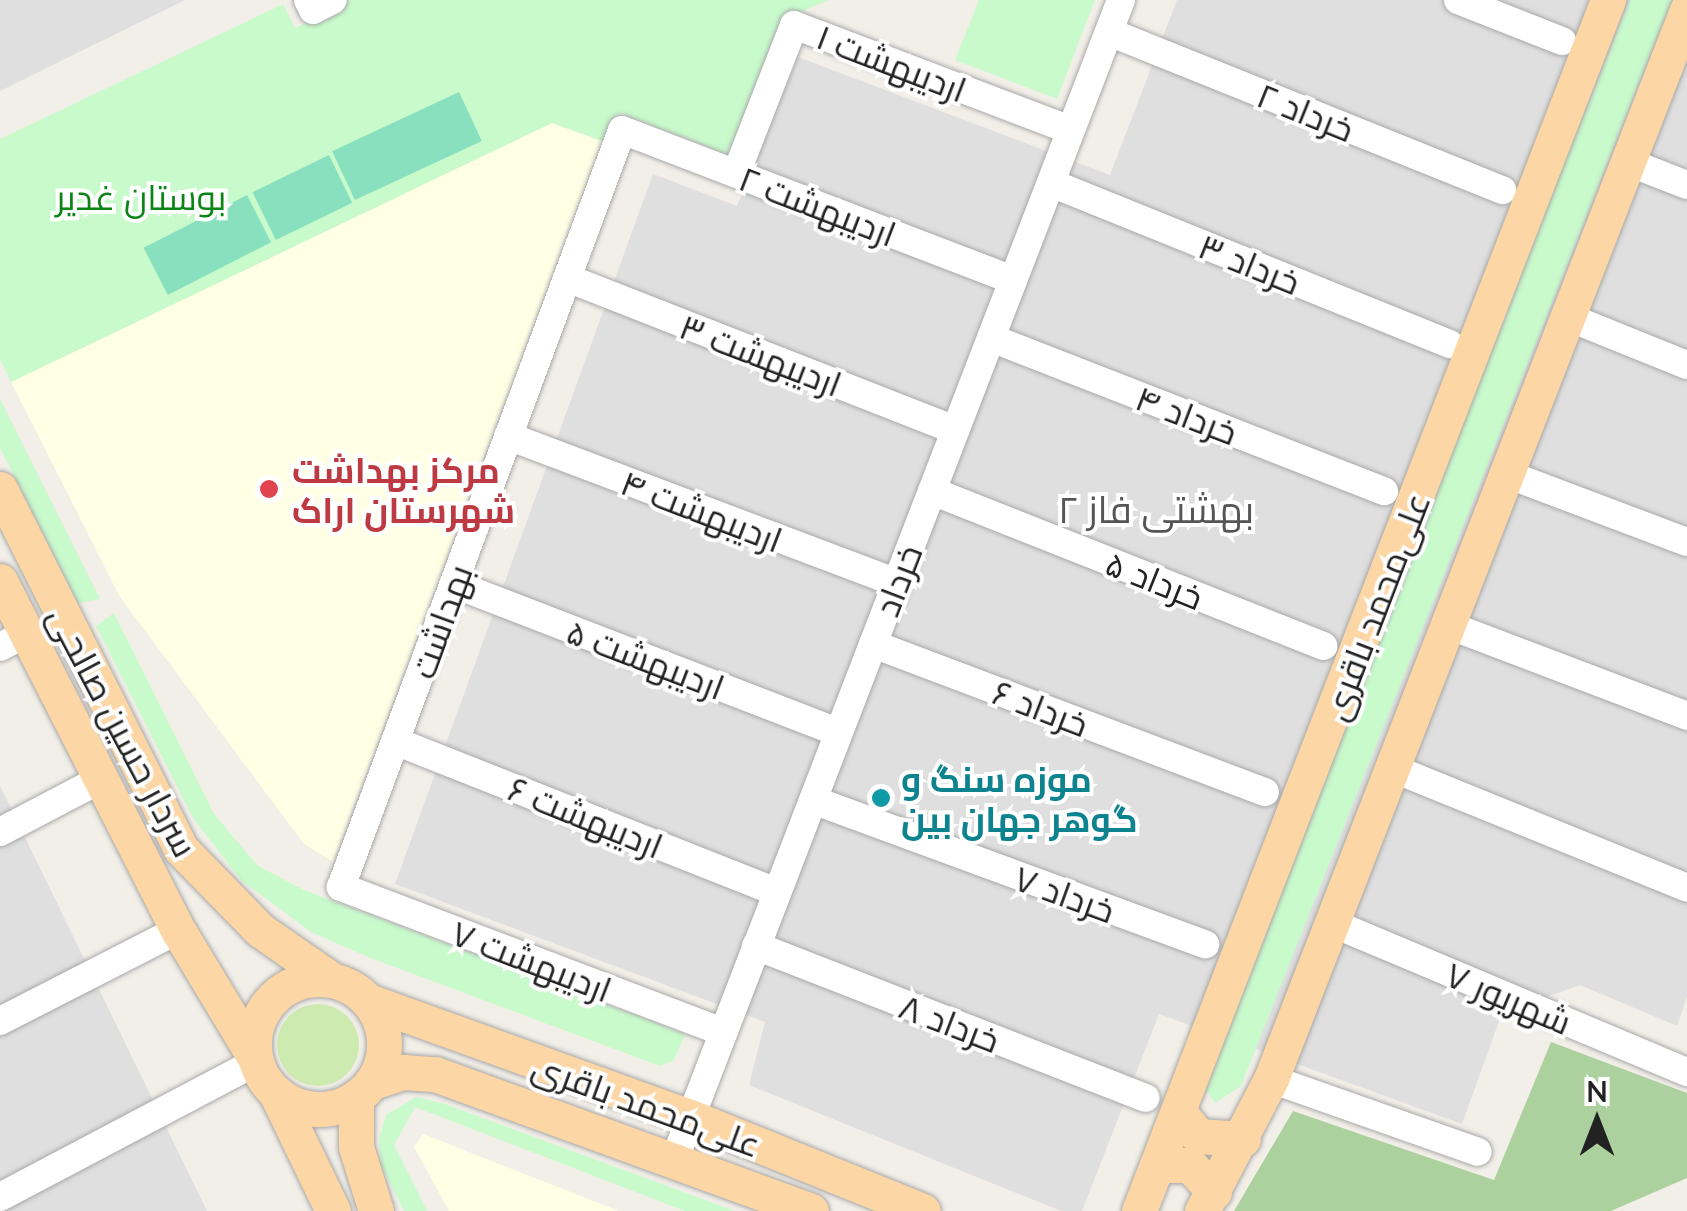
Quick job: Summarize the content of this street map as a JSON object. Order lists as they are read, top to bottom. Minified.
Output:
{"streets":{"main road":["علی‌محمد باقری","سردار حسین صالحی"],"street":["اردیبهشت ۱","خرداد ۲","اردیبهشت ۲","خرداد ۳","اردیبهشت ۳","خرداد ۴","اردیبهشت ۴","خرداد ۵","خرداد","بهداشت","اردیبهشت ۵","خرداد ۶","اردیبهشت ۶","خرداد ۷","اردیبهشت ۷","شهریور ۷","خرداد ۸"]},"crossings":[["اردیبهشت ۱","خرداد"],["خرداد ۲","خرداد"],["اردیبهشت ۲","خرداد"],["اردیبهشت ۲","بهداشت"],["خرداد ۳","خرداد"],["اردیبهشت ۳","خرداد"],["اردیبهشت ۳","بهداشت"],["خرداد ۴","خرداد"],["اردیبهشت ۴","خرداد"],["اردیبهشت ۴","بهداشت"],["خرداد ۵","خرداد"],["خرداد","علی‌محمد باقری"],["خرداد","اردیبهشت ۵"],["خرداد","خرداد ۶"],["خرداد","اردیبهشت ۶"],["خرداد","خرداد ۷"],["خرداد","اردیبهشت ۷"],["خرداد","خرداد ۸"],["علی‌محمد باقری","سردار حسین صالحی"],["بهداشت","اردیبهشت ۵"],["بهداشت","اردیبهشت ۶"],["بهداشت","اردیبهشت ۷"]],"districts":["بهشتی فاز ۲"],"parks":["بوستان غدیر"],"places":["مرکز بهداشت شهرستان اراک","موزه سنگ و گوهر جهان بین"],"north":"top"}
